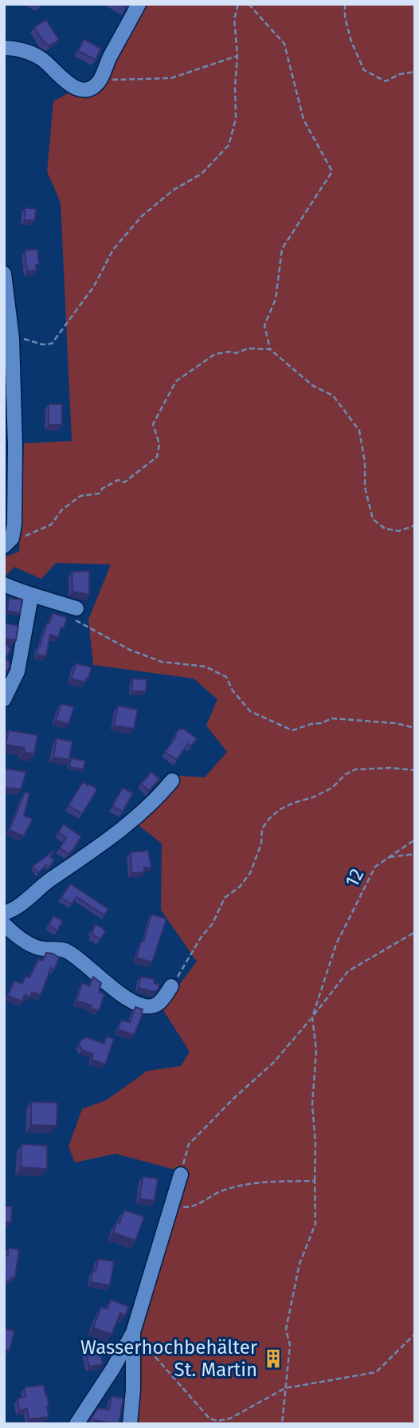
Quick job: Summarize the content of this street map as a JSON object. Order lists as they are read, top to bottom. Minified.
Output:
{"streets":{"path":["12"]},"places":{"building":["Wasserhochbehälter St. Martin"]}}
